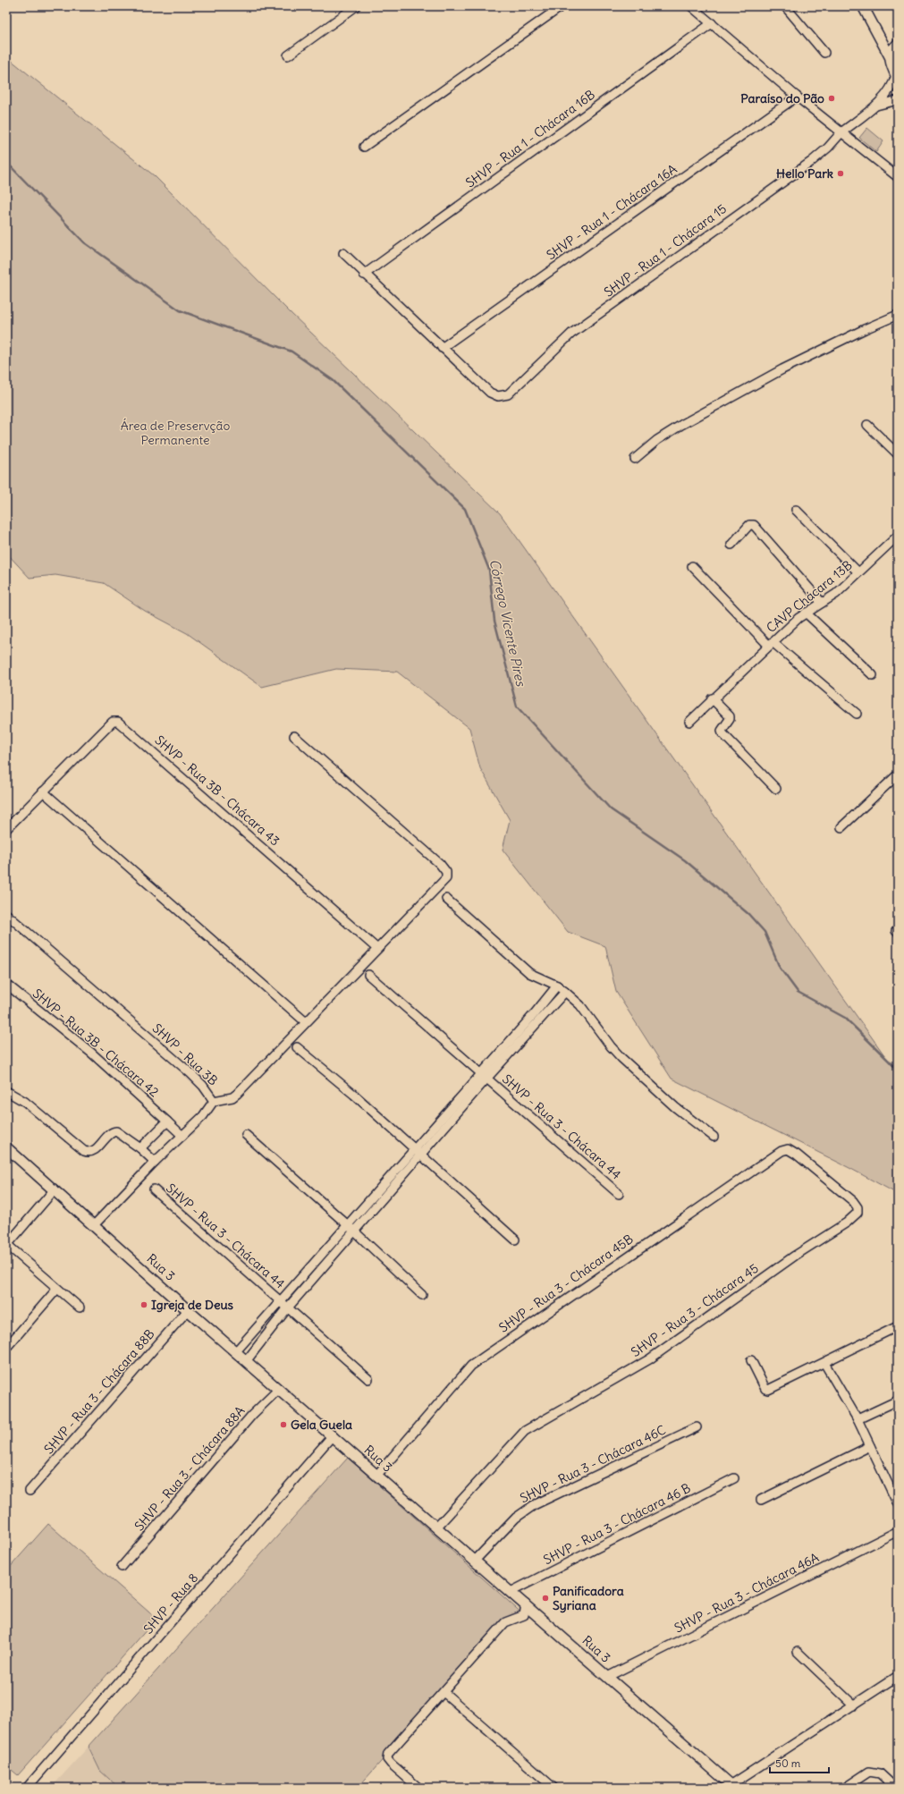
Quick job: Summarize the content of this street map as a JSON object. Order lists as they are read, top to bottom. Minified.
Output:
{"streets":{"main road":["Rua 3"],"street":["SHVP - Rua 1 - Chácara 16B","SHVP - Rua 1 - Chácara 16A","SHVP - Rua 1 - Chácara 15","CAVP Chácara 13B","SHVP - Rua 3B - Chácara 43","SHVP - Rua 3B - Chácara 42","SHVP - Rua 3B","SHVP - Rua 3 - Chácara 44","SHVP - Rua 3 - Chácara 45B","SHVP - Rua 3 - Chácara 45","SHVP - Rua 3 - Chácara 88B","SHVP - Rua 3 - Chácara 46C","SHVP - Rua 3 - Chácara 88A","SHVP - Rua 3 - Chácara 46 B","SHVP - Rua 3 - Chácara 46A","SHVP - Rua 8"]},"crossings":[["SHVP - Rua 1 - Chácara 16A","SHVP - Rua 1 - Chácara 15"],["SHVP - Rua 3B - Chácara 42","SHVP - Rua 3B"],["SHVP - Rua 3B","Rua 3"],["SHVP - Rua 3 - Chácara 44","Rua 3"],["Rua 3","SHVP - Rua 3 - Chácara 45B"],["Rua 3","SHVP - Rua 3 - Chácara 45"],["Rua 3","SHVP - Rua 3 - Chácara 88B"],["Rua 3","SHVP - Rua 3 - Chácara 46C"],["Rua 3","SHVP - Rua 3 - Chácara 88A"],["Rua 3","SHVP - Rua 3 - Chácara 46 B"],["Rua 3","SHVP - Rua 3 - Chácara 46A"],["Rua 3","SHVP - Rua 8"],["SHVP - Rua 3 - Chácara 45B","SHVP - Rua 3 - Chácara 45"]],"water":["Córrego Vicente Pires"],"parks":["Área de Preservção Permanente"],"places":["Paraíso do Pão","Hello Park","Igreja de Deus","Gela Guela","Panificadora Syriana"],"scale_bar":"50 m"}
